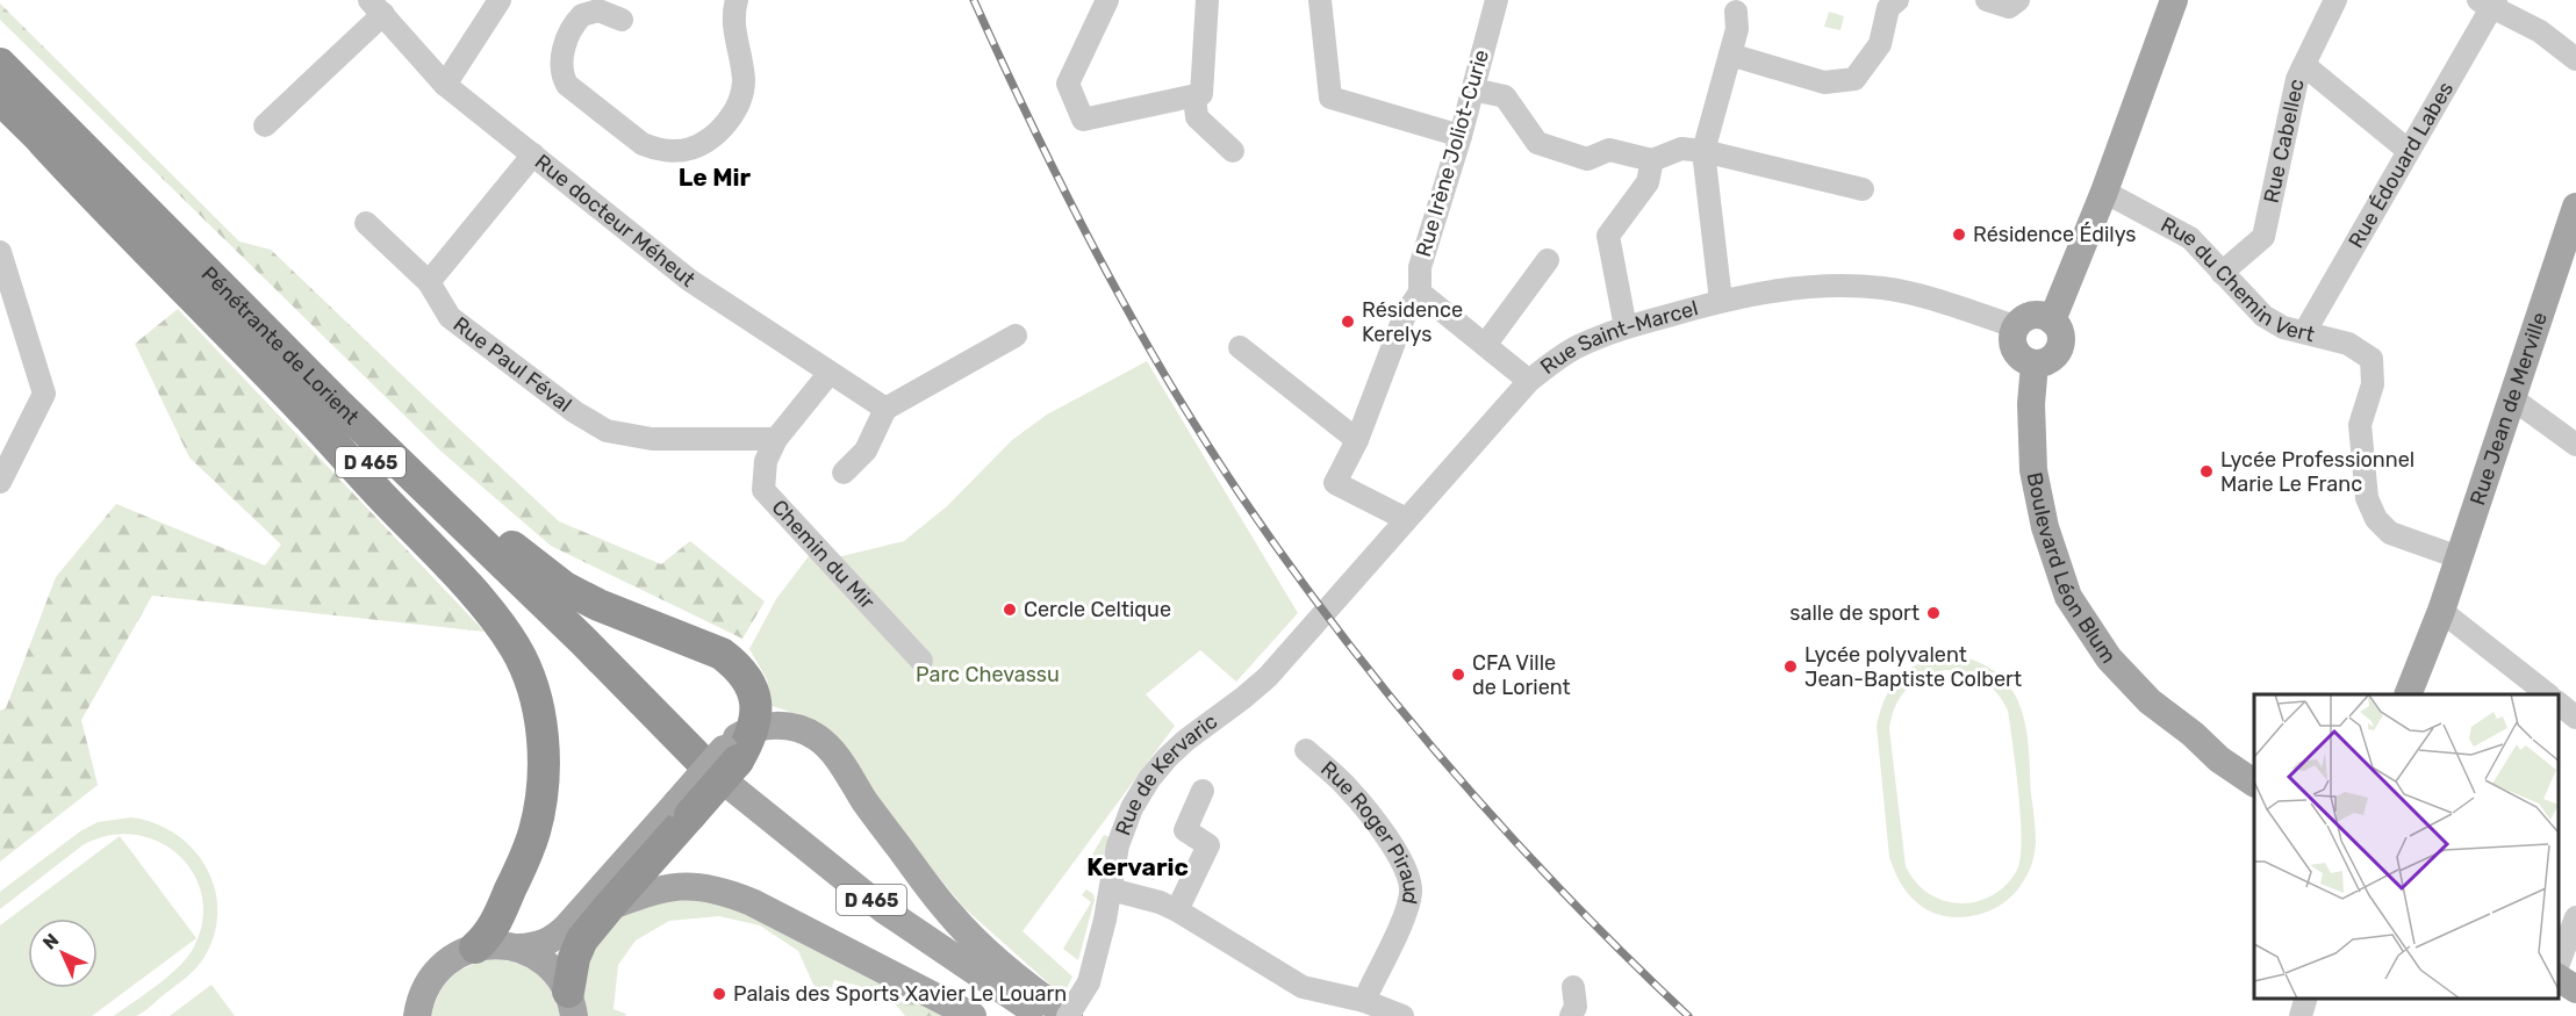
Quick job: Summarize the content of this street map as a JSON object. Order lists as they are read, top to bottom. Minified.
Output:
{"streets":{"highway":["Pénétrante de Lorient","D 465"],"main road":["Rue Jean de Merville","Boulevard Léon Blum"],"street":["Rue Cabellec","Rue Irène Joliot-Curie","Rue Édouard Labes","Rue docteur Méheut","Rue du Chemin Vert","Rue Saint-Marcel","Rue Paul Féval","Chemin du Mir","Rue de Kervaric","Rue Roger Piraud"]},"crossings":[["Rue Cabellec","Rue du Chemin Vert"],["Rue Édouard Labes","Rue du Chemin Vert"],["Rue docteur Méheut","Chemin du Mir"],["Rue du Chemin Vert","Rue Jean de Merville"],["Rue Saint-Marcel","Boulevard Léon Blum"],["Rue Saint-Marcel","Rue de Kervaric"],["Rue Paul Féval","Chemin du Mir"]],"districts":["Le Mir","Kervaric"],"parks":["Parc Chevassu"],"places":["Résidence Édilys","Résidence Kerelys","Lycée Professionnel Marie Le Franc","Cercle Celtique","salle de sport","Lycée polyvalent Jean-Baptiste Colbert","CFA Ville de Lorient","Palais des Sports Xavier Le Louarn"],"north":"top left"}
